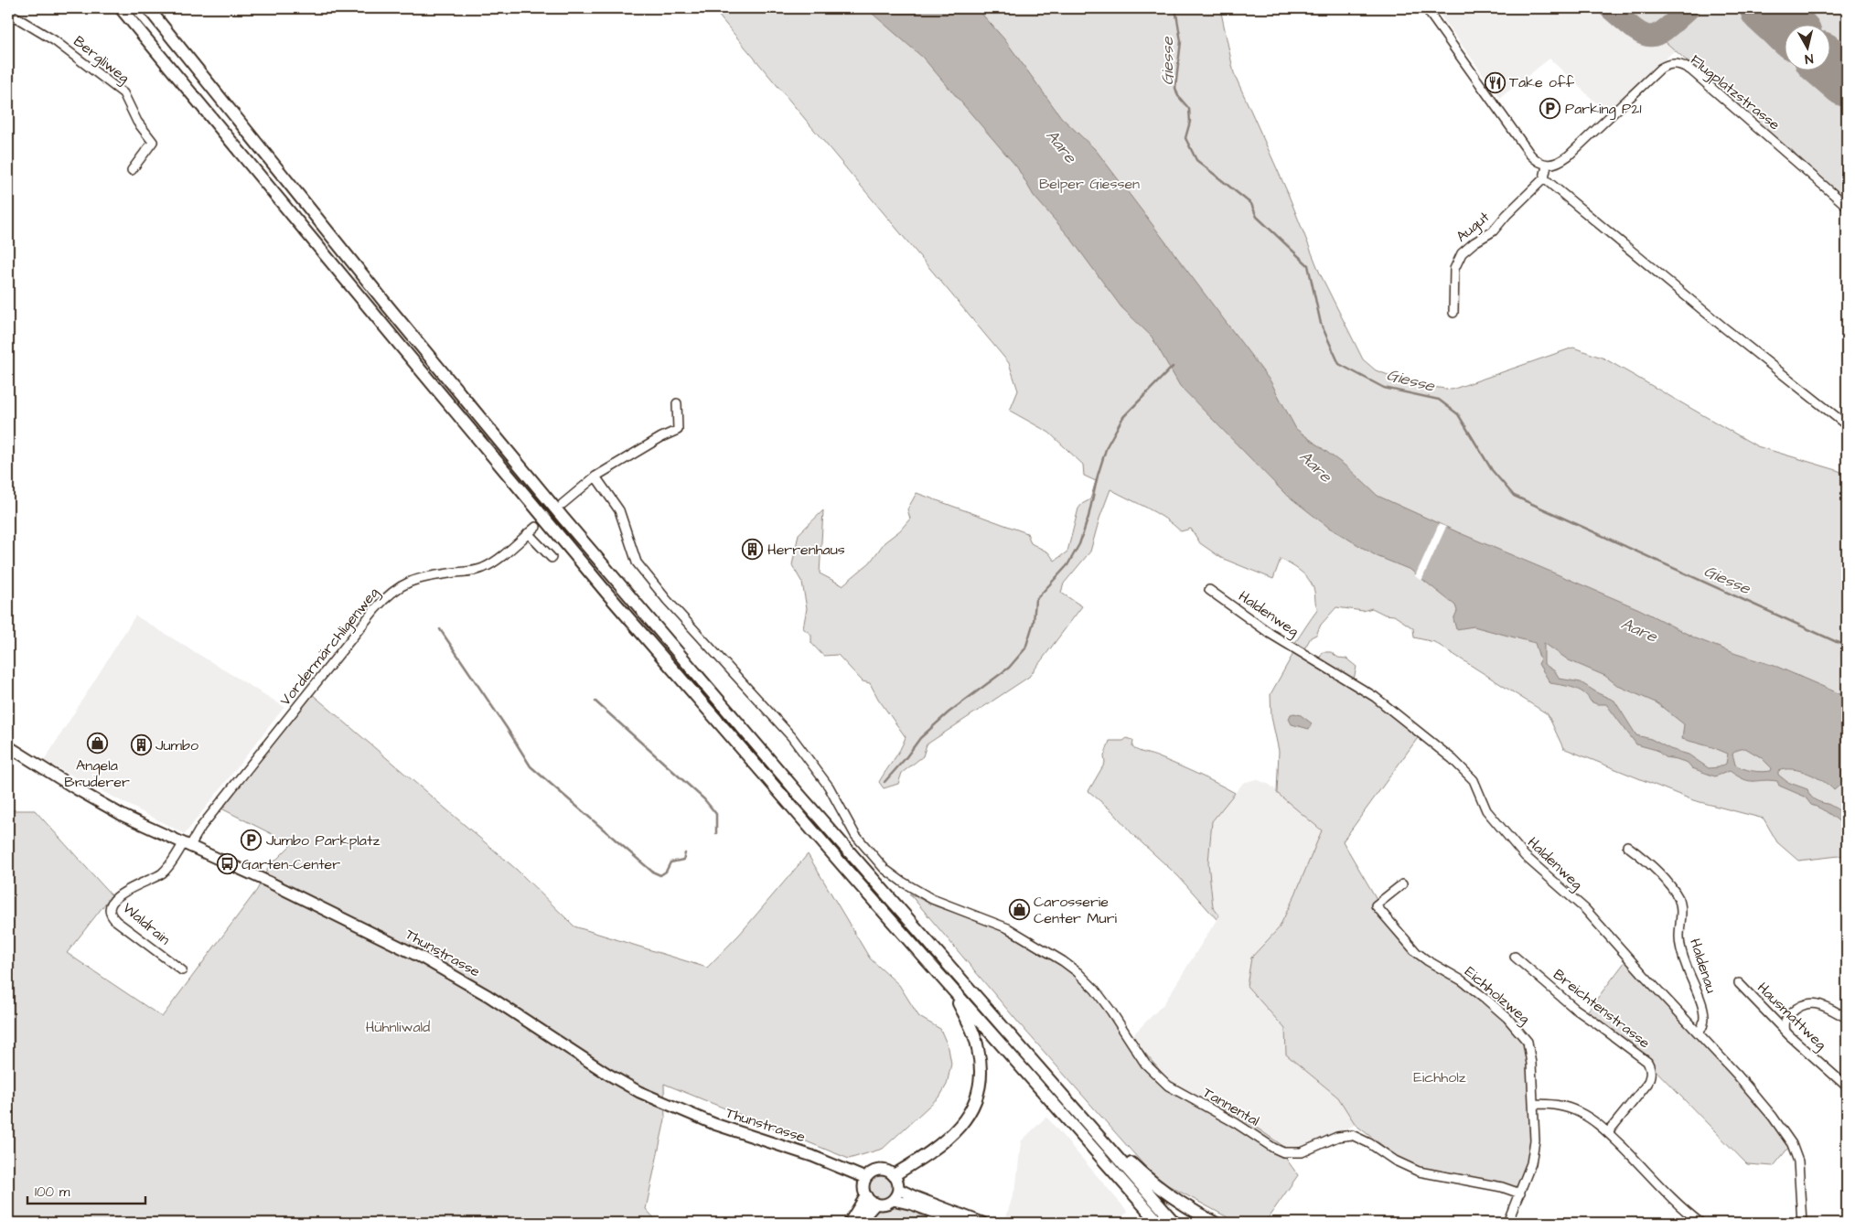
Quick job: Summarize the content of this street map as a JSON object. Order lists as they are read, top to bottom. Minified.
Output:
{"streets":{"main road":["Thunstrasse"],"street":["Bergliweg","Flugplatzstrasse","Augut","Haldenweg","Vordermärchligenweg","Waldrain","Haldenau","Eichholzweg","Breichtenstrasse","Hausmattweg","Tannental"]},"crossings":[["Haldenweg","Haldenau"],["Vordermärchligenweg","Waldrain"],["Vordermärchligenweg","Thunstrasse"],["Waldrain","Thunstrasse"],["Eichholzweg","Tannental"]],"water":["Giesse","Aare"],"parks":["Belper Giessen","Hühnliwald","Eichholz"],"places":{"restaurant":["Take off"],"parking":["Parking P21","Jumbo Parkplatz"],"building":["Herrenhaus","Jumbo"],"shop":["Angela Bruderer","Carosserie Center Muri"],"bus stop":["Garten-Center"]},"scale_bar":"100 m","north":"bottom"}
